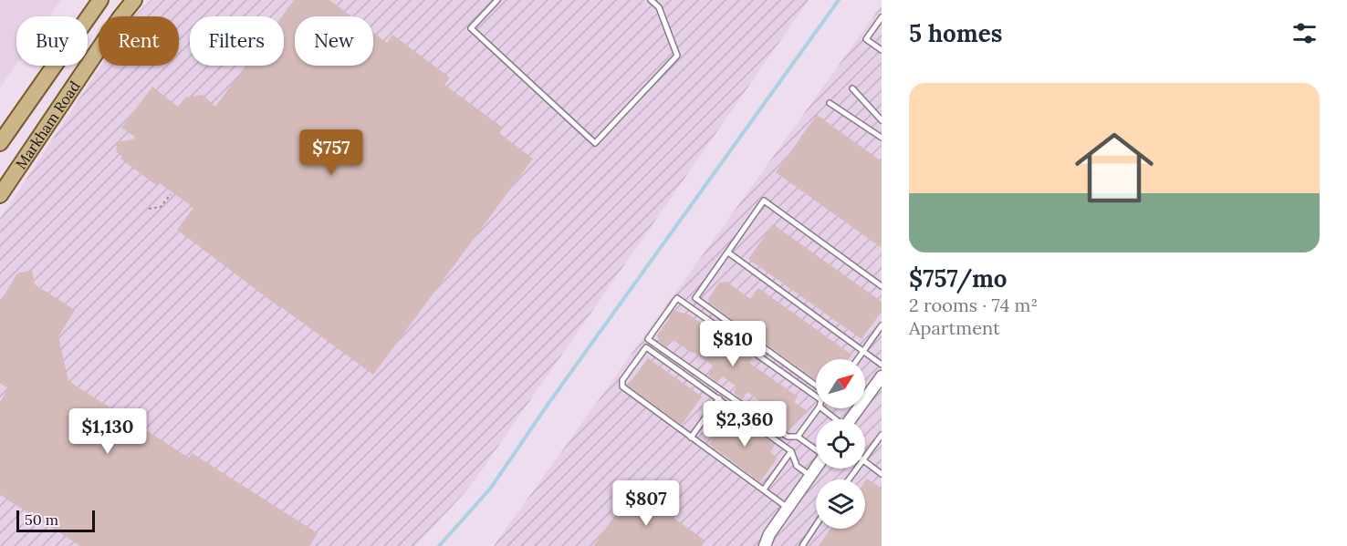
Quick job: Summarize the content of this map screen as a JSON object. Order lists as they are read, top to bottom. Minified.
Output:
{"streets":{"main road":["Markham Road"]},"scale_bar":"50 m","north":"top right","page":{"heading":"5 homes","chip":["Buy","Rent","Filters","New"],"list":[{"name":"$757/mo","note":"2 rooms · 74 m² · Apartment"}],"price":["$757","$810","$2,360","$1,130","$807"],"scale":"50 m"}}
